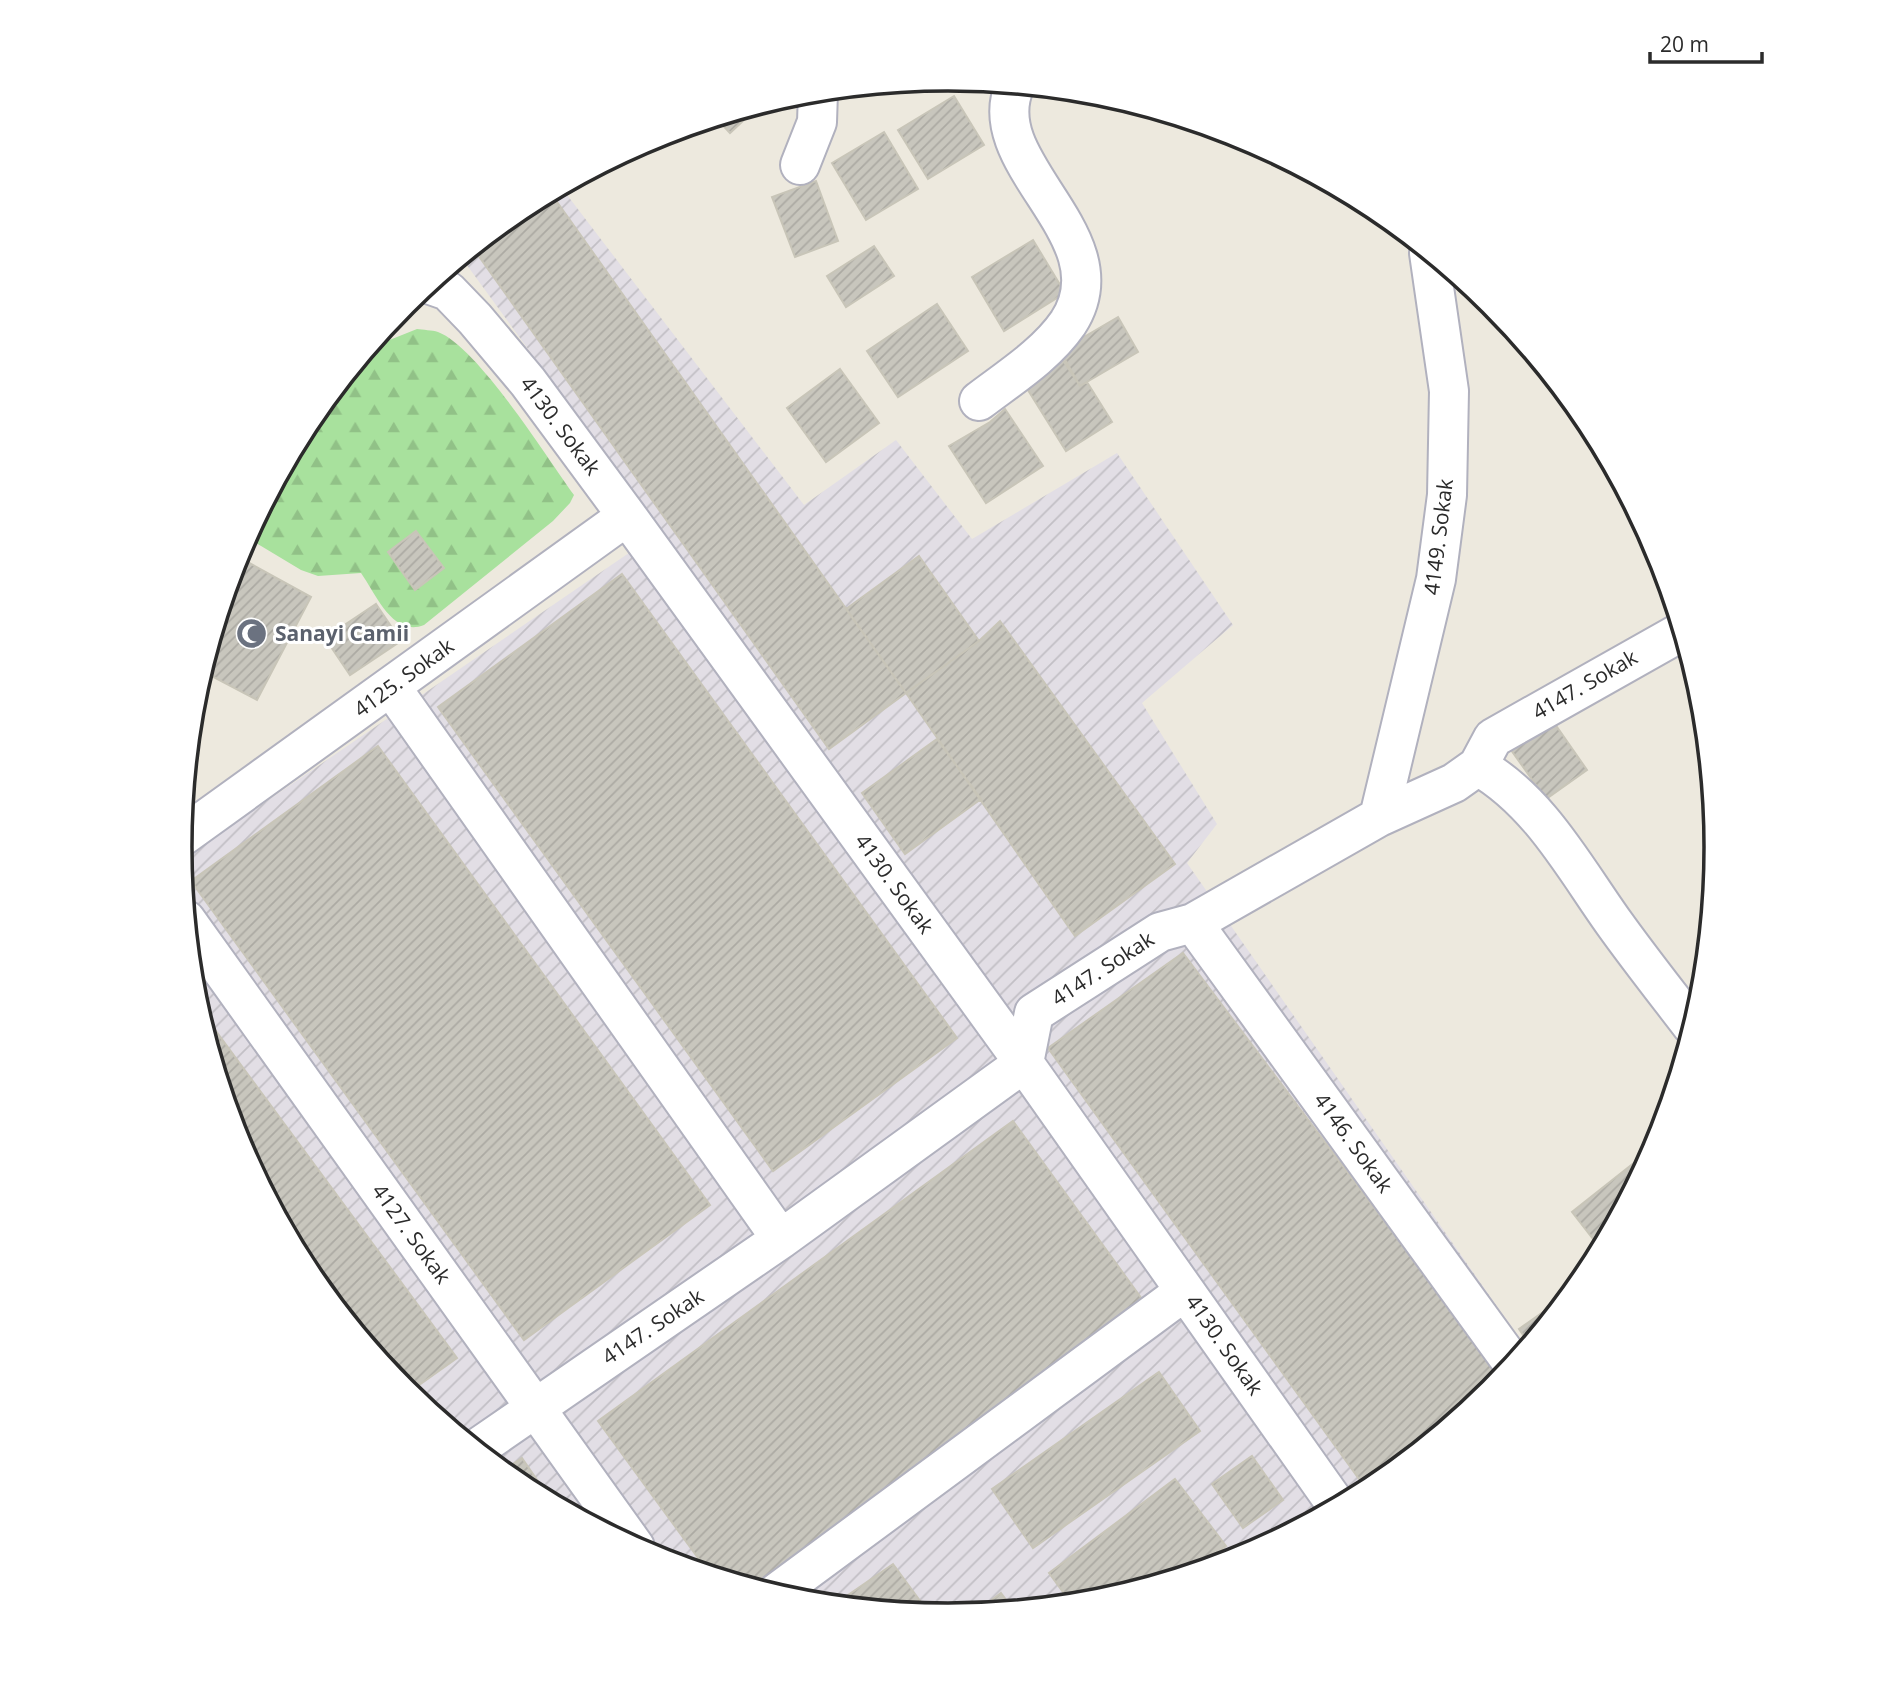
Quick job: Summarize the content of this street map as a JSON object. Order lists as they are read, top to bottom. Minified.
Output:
{"streets":{"street":["4130. Sokak","4149. Sokak","4125. Sokak","4147. Sokak","4146. Sokak","4127. Sokak"]},"crossings":[["4130. Sokak","4125. Sokak"],["4130. Sokak","4147. Sokak"],["4149. Sokak","4147. Sokak"],["4147. Sokak","4146. Sokak"],["4147. Sokak","4127. Sokak"]],"places":{"mosque":["Sanayi Camii"]},"scale_bar":"20 m"}
